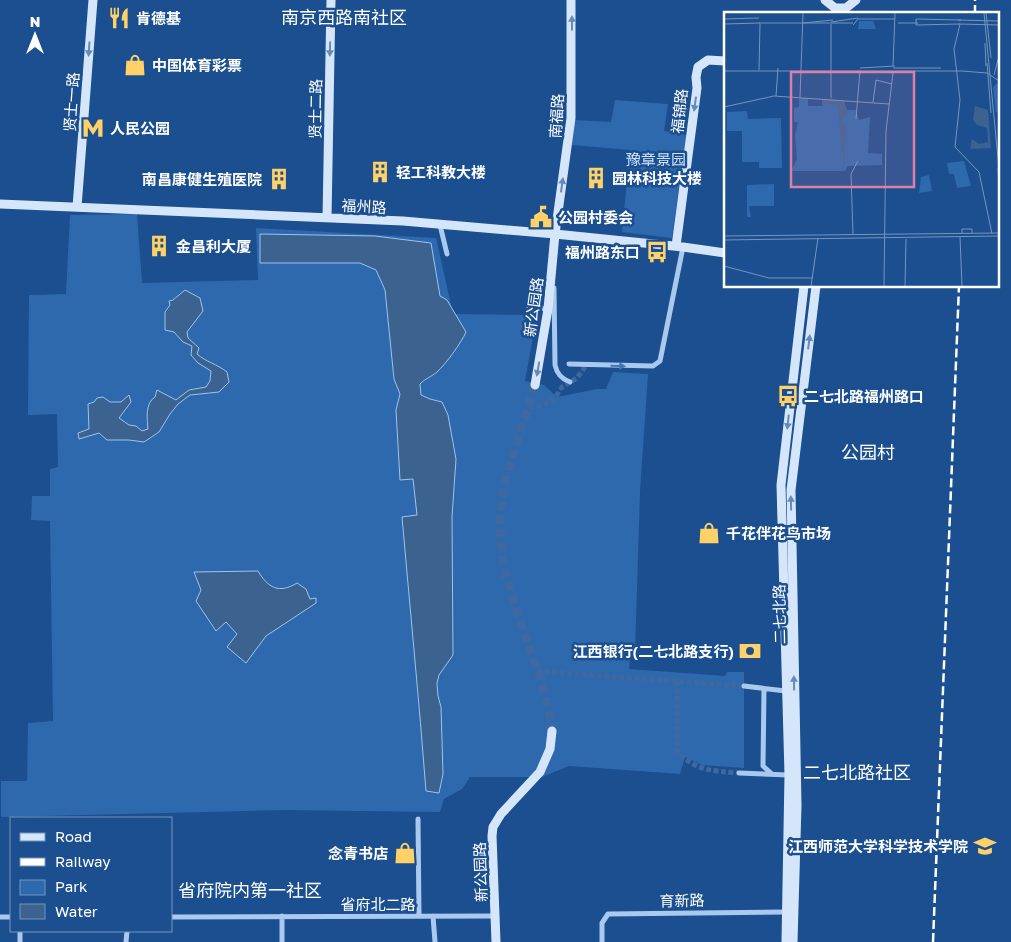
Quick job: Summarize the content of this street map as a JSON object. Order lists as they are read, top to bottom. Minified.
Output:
{"streets":{"street":["贤士一路","贤士二路","福锦路","南福路","福州路","新公园路","二七北路","育新路","省府北二路"]},"crossings":[["贤士一路","福州路"],["贤士二路","福州路"],["福锦路","福州路"],["南福路","福州路"],["南福路","新公园路"],["福州路","新公园路"],["新公园路","省府北二路"],["二七北路","育新路"]],"one_way":["贤士一路","贤士二路","南福路"],"districts":["南京西路南社区","公园村","二七北路社区","省府院内第一社区"],"parks":["豫章景园"],"places":{"restaurant":["肯德基"],"shop":["中国体育彩票","千花伴花鸟市场","念青书店"],"metro station":["人民公园"],"building":["轻工科教大楼","园林科技大楼","南昌康健生殖医院","金昌利大厦"],"public building":["公园村委会"],"bus stop":["福州路东口","二七北路福州路口"],"bank":["江西银行(二七北路支行)"],"school or university":["江西师范大学科学技术学院"]},"legend":["Road","Railway","Park","Water"],"north":"top"}
